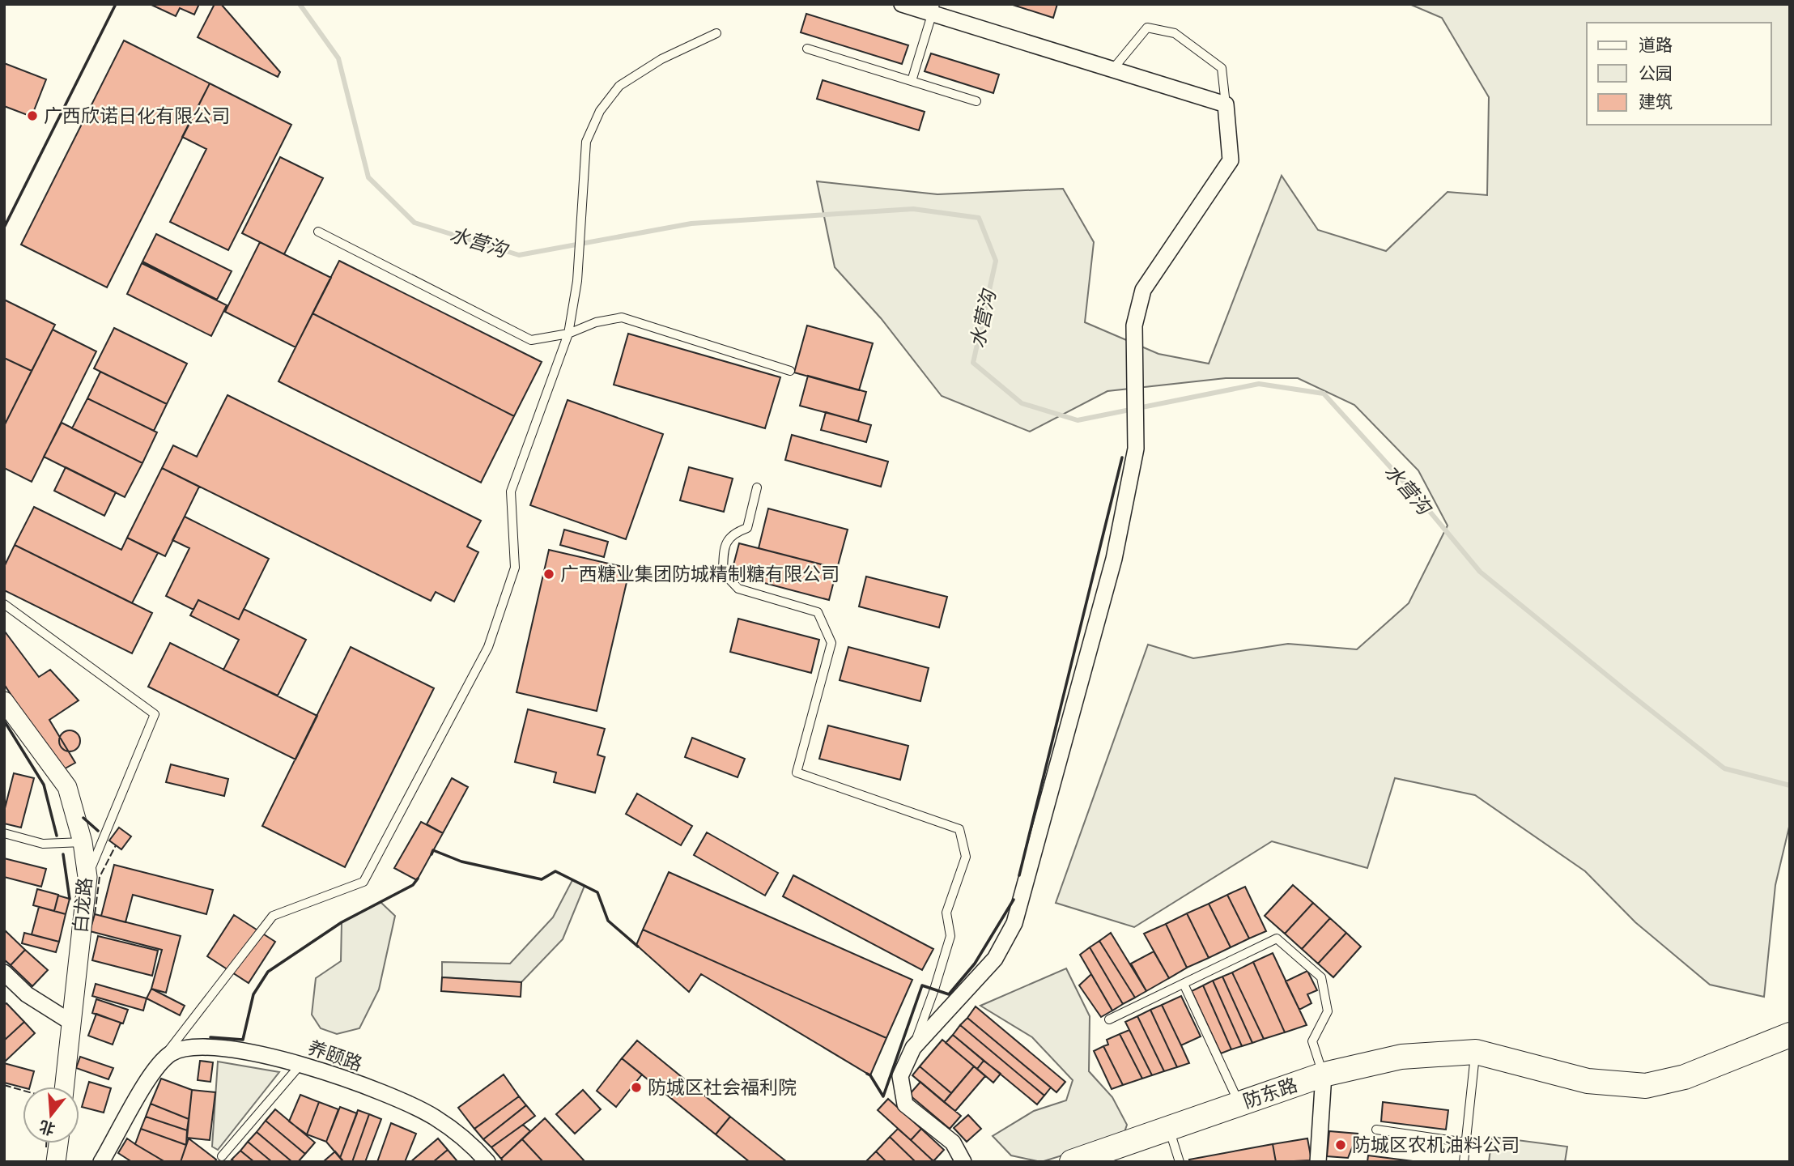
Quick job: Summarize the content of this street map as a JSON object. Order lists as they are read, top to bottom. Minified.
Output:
{"streets":{"main road":["防东路"],"street":["白龙路","养颐路"]},"water":["水营沟"],"places":["广西欣诺日化有限公司","广西糖业集团防城精制糖有限公司","防城区社会福利院","防城区农机油料公司"],"legend":["道路","公园","建筑"],"north":"bottom"}
